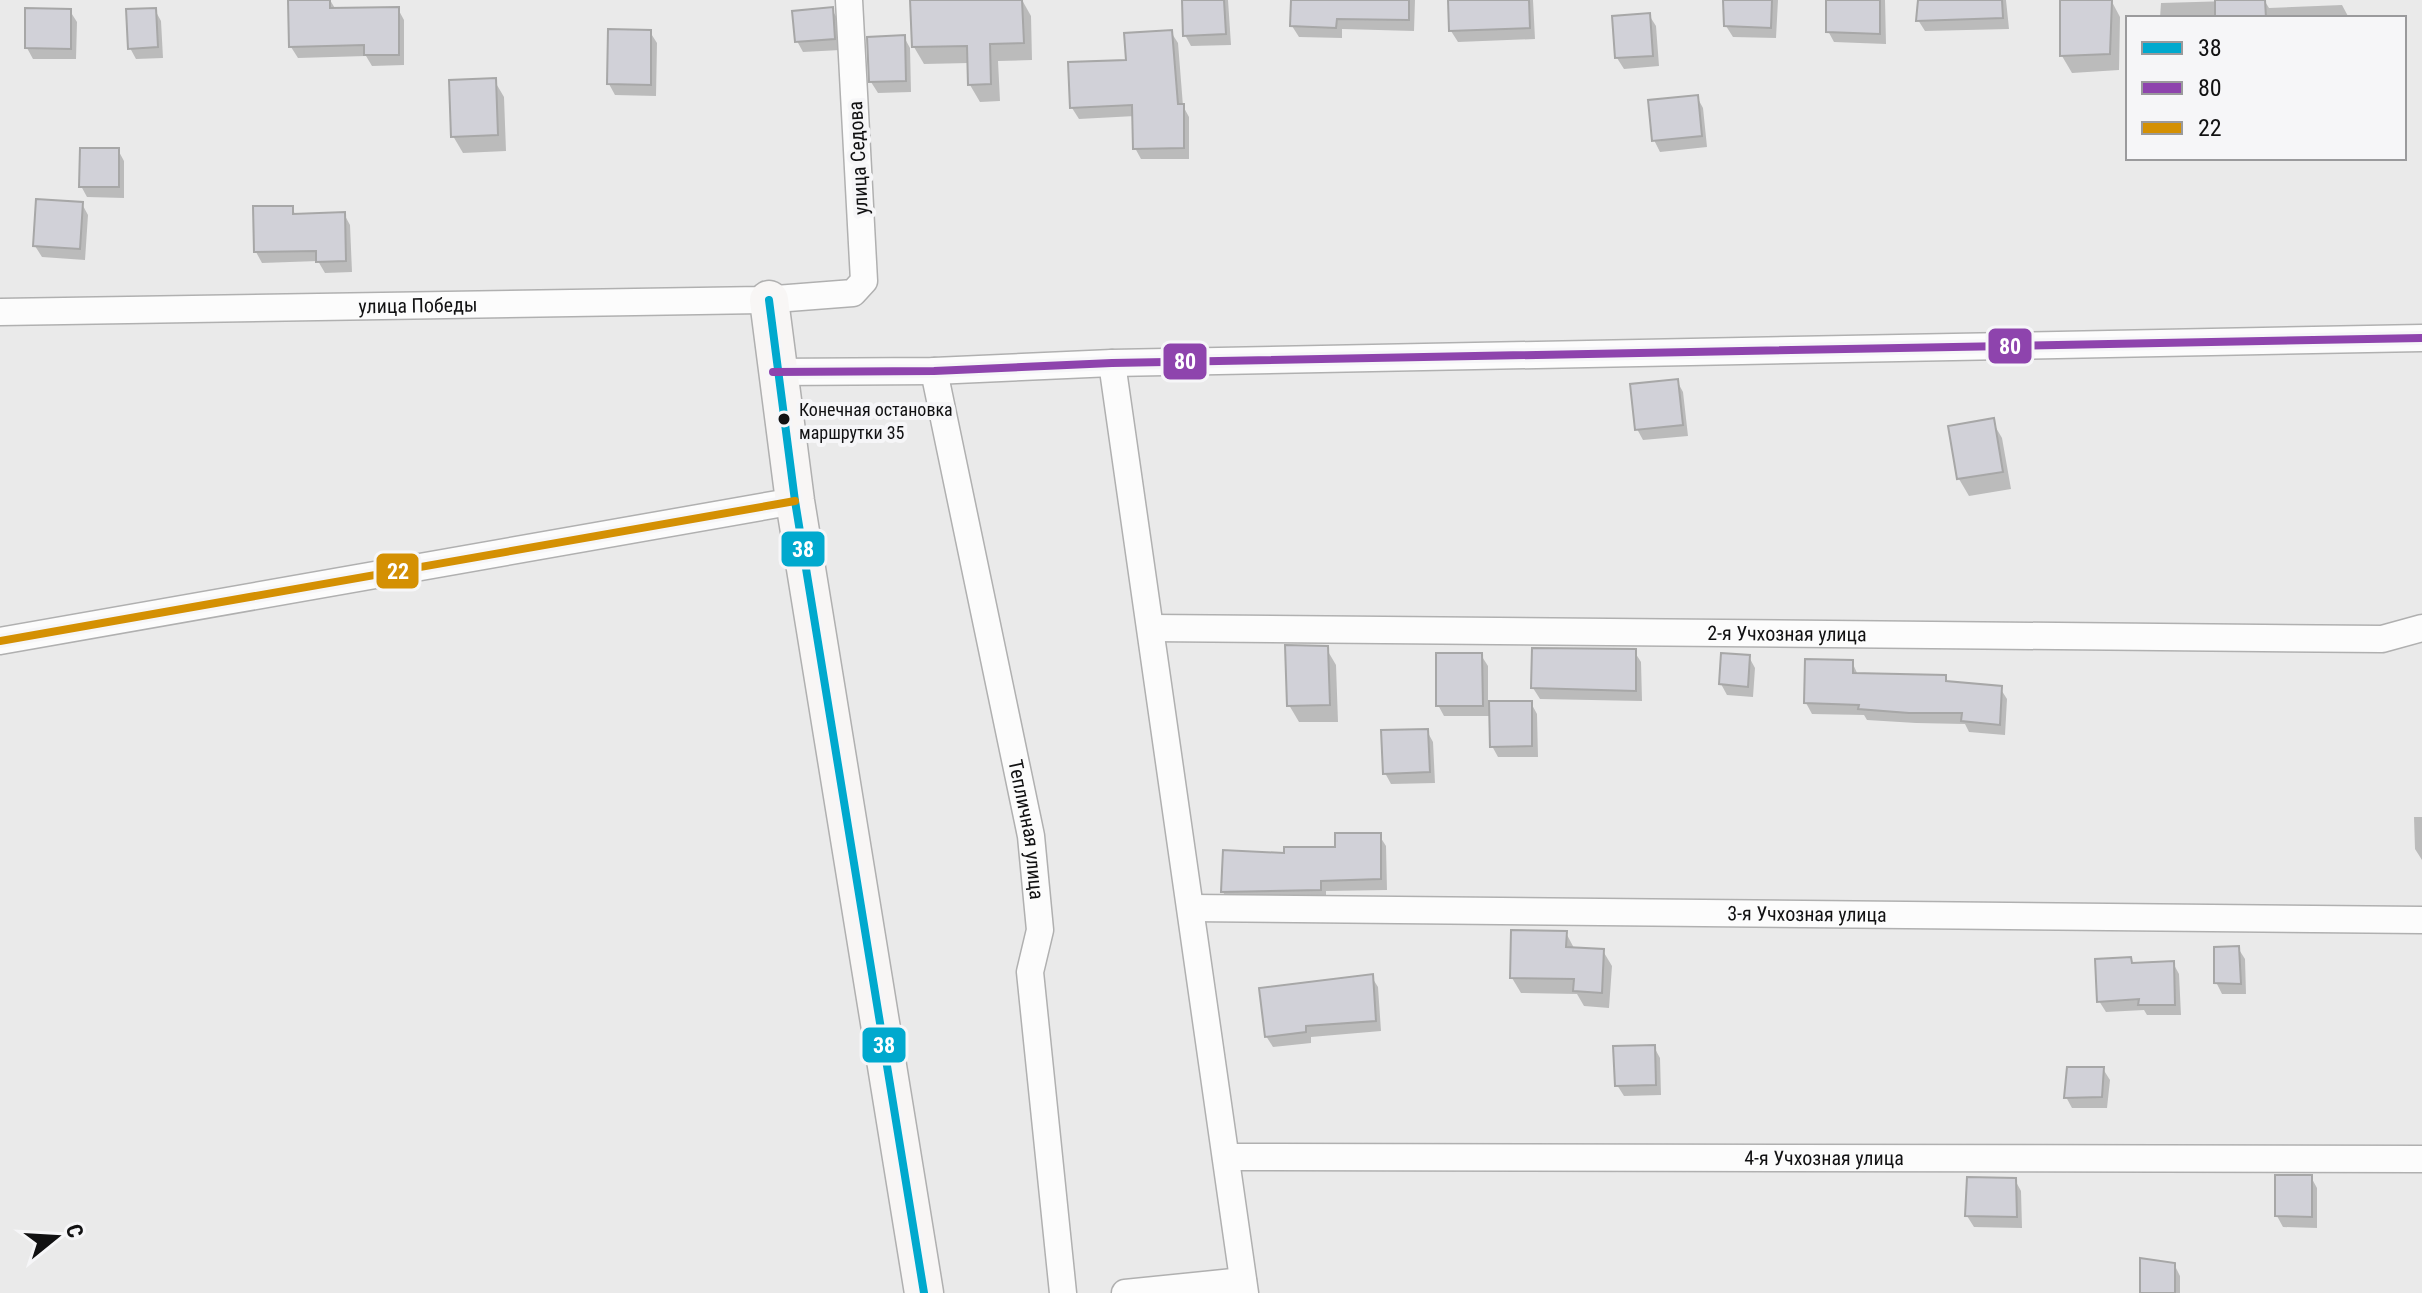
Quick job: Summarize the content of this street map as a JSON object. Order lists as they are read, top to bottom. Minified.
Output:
{"streets":{"street":["улица Седова","улица Победы","2-я Учхозная улица","Тепличная улица","3-я Учхозная улица","4-я Учхозная улица"]},"crossings":[["улица Седова","улица Победы"]],"places":["Конечная остановка маршрутки 35"],"lines":["transit line 38","transit line 80","transit line 22"],"legend":["38","80","22"],"north":"right"}
